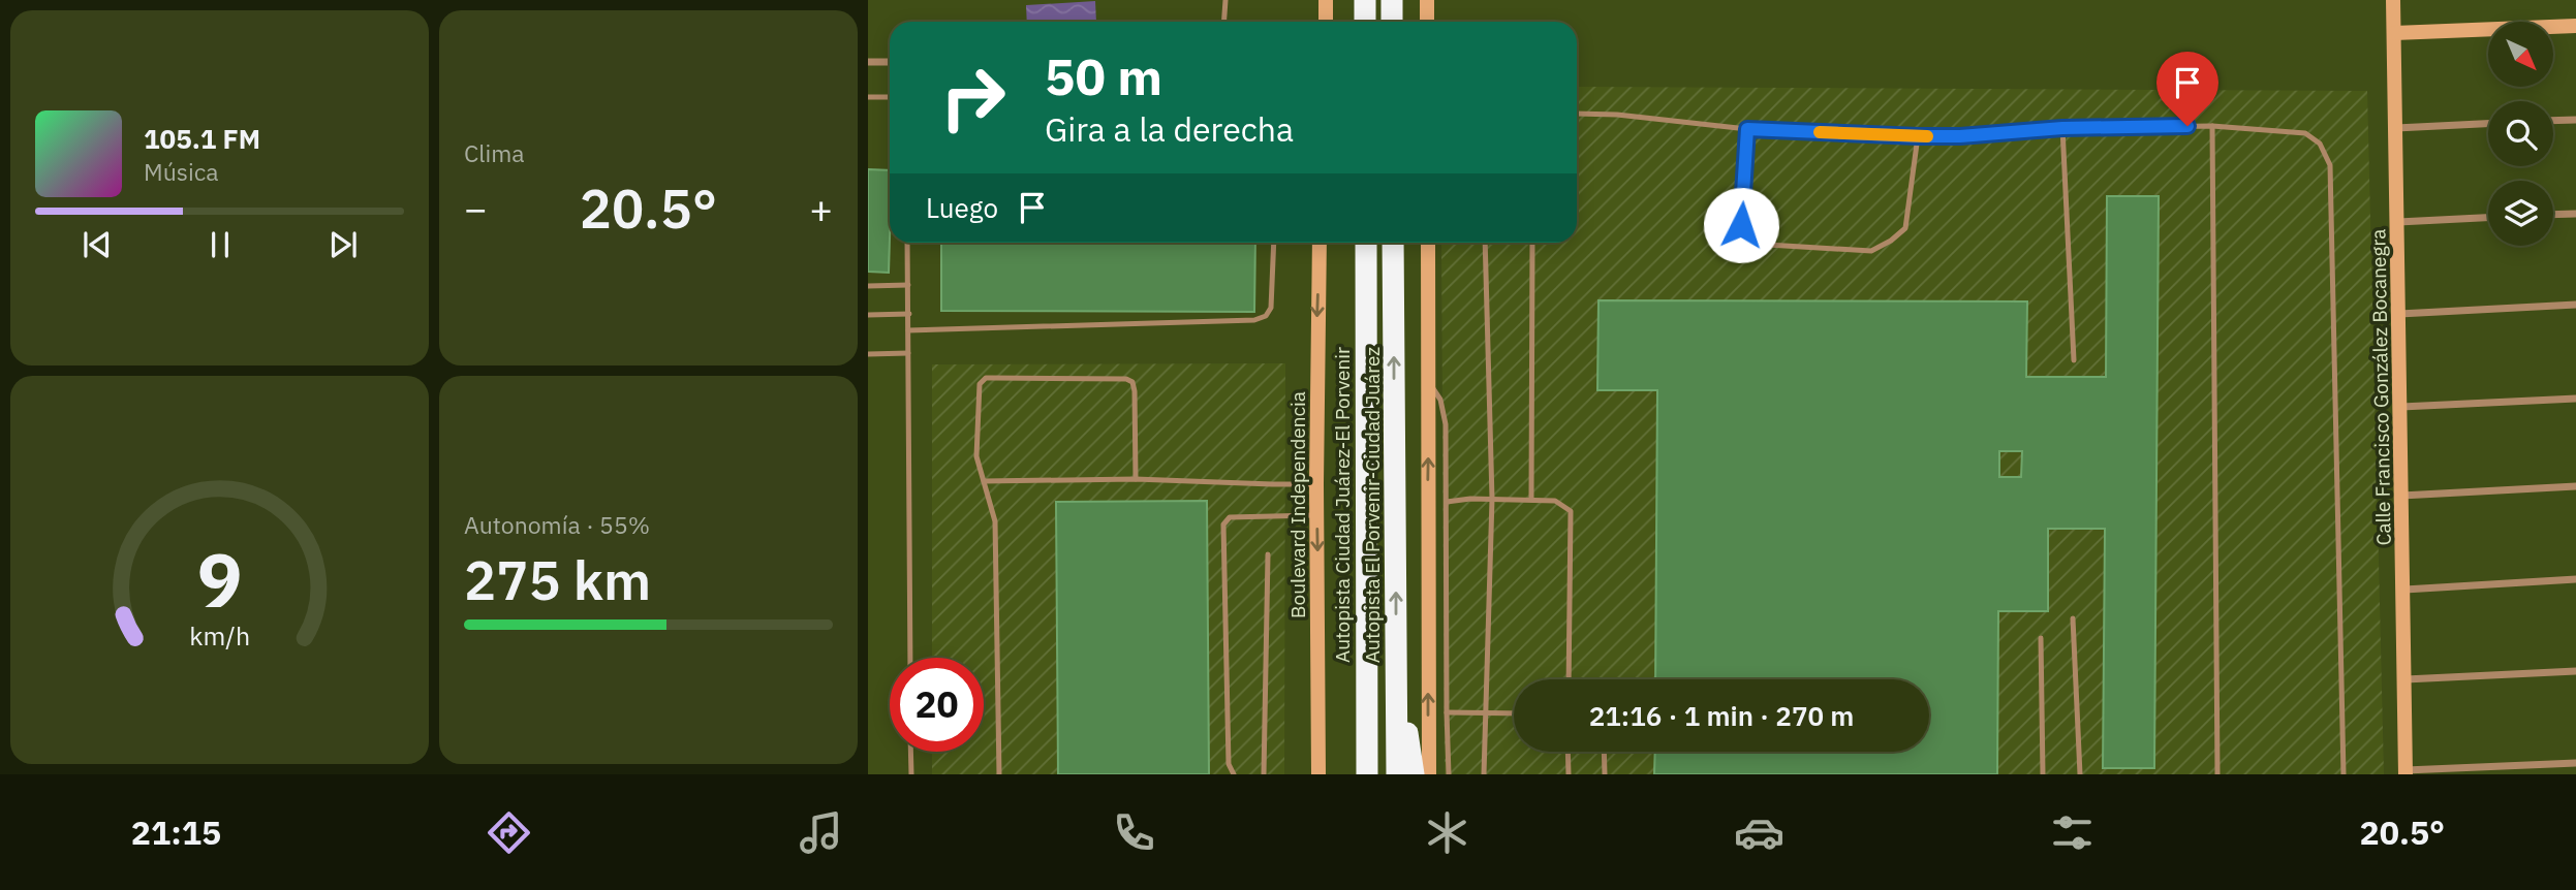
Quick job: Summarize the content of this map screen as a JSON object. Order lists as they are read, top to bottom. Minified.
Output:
{"streets":{"highway":["Autopista Ciudad Juárez-El Porvenir","Autopista El Porvenir-Ciudad Juárez"],"main road":["Calle Francisco González Bocanegra","Boulevard Independencia"]},"one_way":["Autopista El Porvenir-Ciudad Juárez"],"north":"bottom right","page":{"tile":["Clima",["Autonomía · 55%","275 km"]],"turn":["50 m","Gira a la derecha"],"song":["105.1 FM","Música"],"then":"Luego","heat":["−","20.5°","+"],"limit":"20","trip":"21:16 · 1 min · 270 m","tabs":["21:15","20.5°"],"gauge":["9","km/h"]}}
